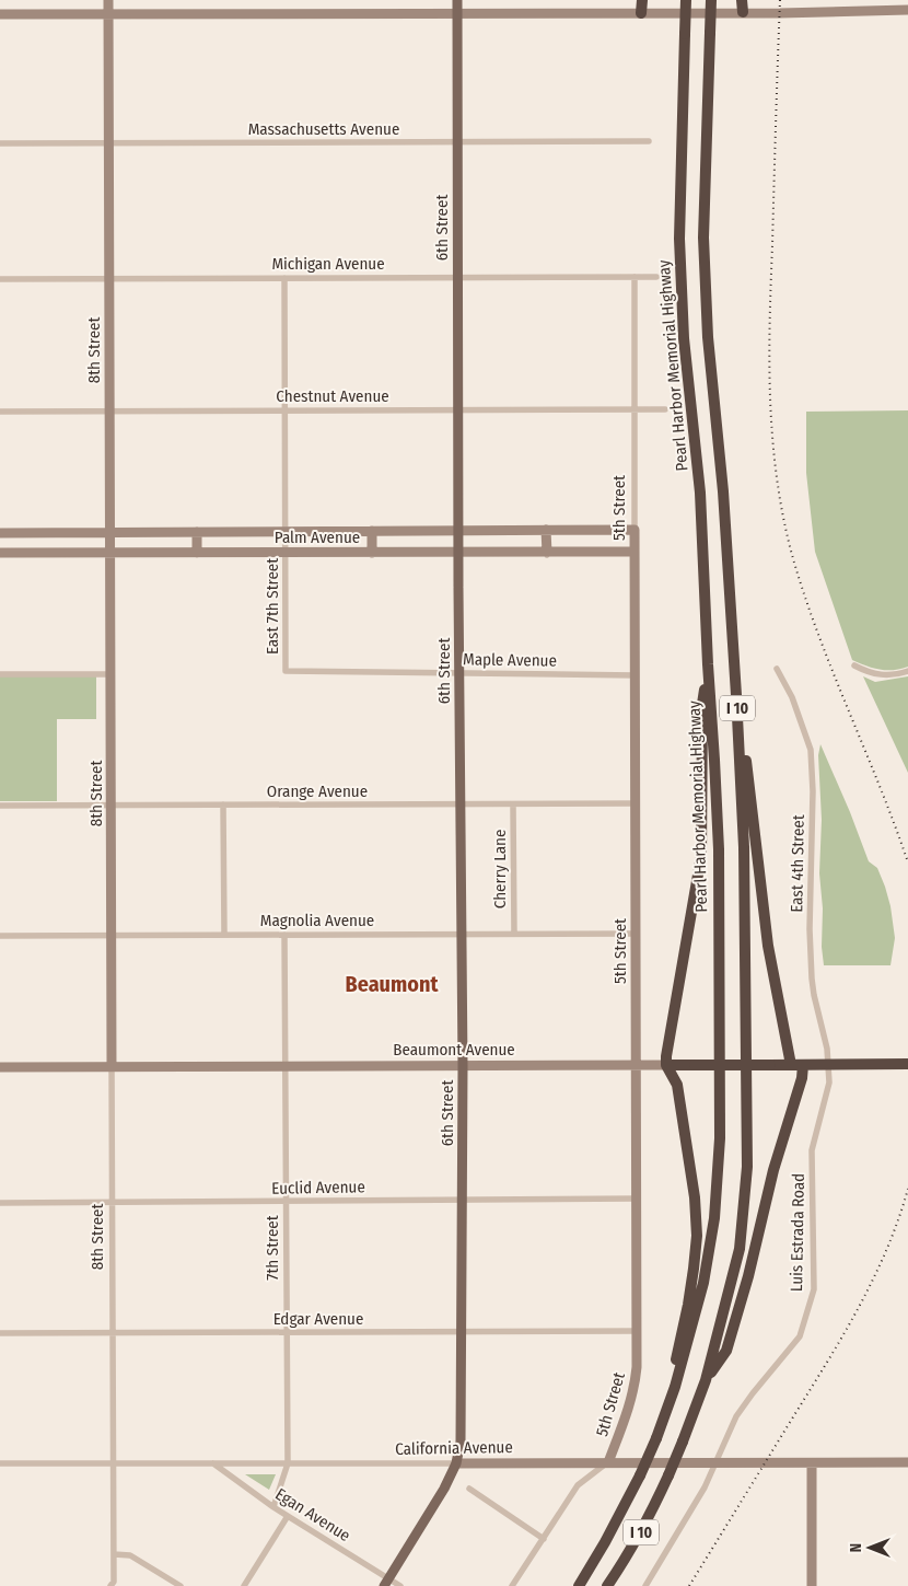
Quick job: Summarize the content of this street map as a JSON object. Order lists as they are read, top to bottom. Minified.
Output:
{"streets":{"highway":["Pearl Harbor Memorial Highway","I 10","Beaumont Avenue"],"main road":["6th Street"],"street":["Massachusetts Avenue","Michigan Avenue","8th Street","Chestnut Avenue","5th Street","Palm Avenue","East 7th Street","Maple Avenue","Orange Avenue","East 4th Street","Cherry Lane","Magnolia Avenue","Euclid Avenue","Luis Estrada Road","7th Street","Edgar Avenue","California Avenue","Egan Avenue"]},"crossings":[["Massachusetts Avenue","6th Street"],["Massachusetts Avenue","8th Street"],["6th Street","Michigan Avenue"],["6th Street","Chestnut Avenue"],["6th Street","Palm Avenue"],["6th Street","Maple Avenue"],["6th Street","Orange Avenue"],["6th Street","Magnolia Avenue"],["6th Street","Beaumont Avenue"],["6th Street","Euclid Avenue"],["6th Street","Edgar Avenue"],["6th Street","California Avenue"],["6th Street","Egan Avenue"],["Michigan Avenue","8th Street"],["Michigan Avenue","5th Street"],["Michigan Avenue","East 7th Street"],["8th Street","Chestnut Avenue"],["8th Street","Palm Avenue"],["8th Street","Orange Avenue"],["8th Street","Magnolia Avenue"],["8th Street","Beaumont Avenue"],["8th Street","Euclid Avenue"],["8th Street","Edgar Avenue"],["8th Street","California Avenue"],["Chestnut Avenue","5th Street"],["Chestnut Avenue","East 7th Street"],["5th Street","Palm Avenue"],["5th Street","Maple Avenue"],["5th Street","Orange Avenue"],["5th Street","Magnolia Avenue"],["5th Street","Beaumont Avenue"],["5th Street","Euclid Avenue"],["5th Street","Edgar Avenue"],["5th Street","California Avenue"],["Palm Avenue","East 7th Street"],["East 7th Street","Maple Avenue"],["Orange Avenue","Cherry Lane"],["East 4th Street","Beaumont Avenue"],["East 4th Street","Luis Estrada Road"],["Cherry Lane","Magnolia Avenue"],["Magnolia Avenue","7th Street"],["Beaumont Avenue","Luis Estrada Road"],["Beaumont Avenue","7th Street"],["Euclid Avenue","7th Street"],["Luis Estrada Road","California Avenue"],["7th Street","Edgar Avenue"],["7th Street","California Avenue"],["7th Street","Egan Avenue"],["California Avenue","Egan Avenue"]],"districts":["Beaumont"],"north":"left"}
